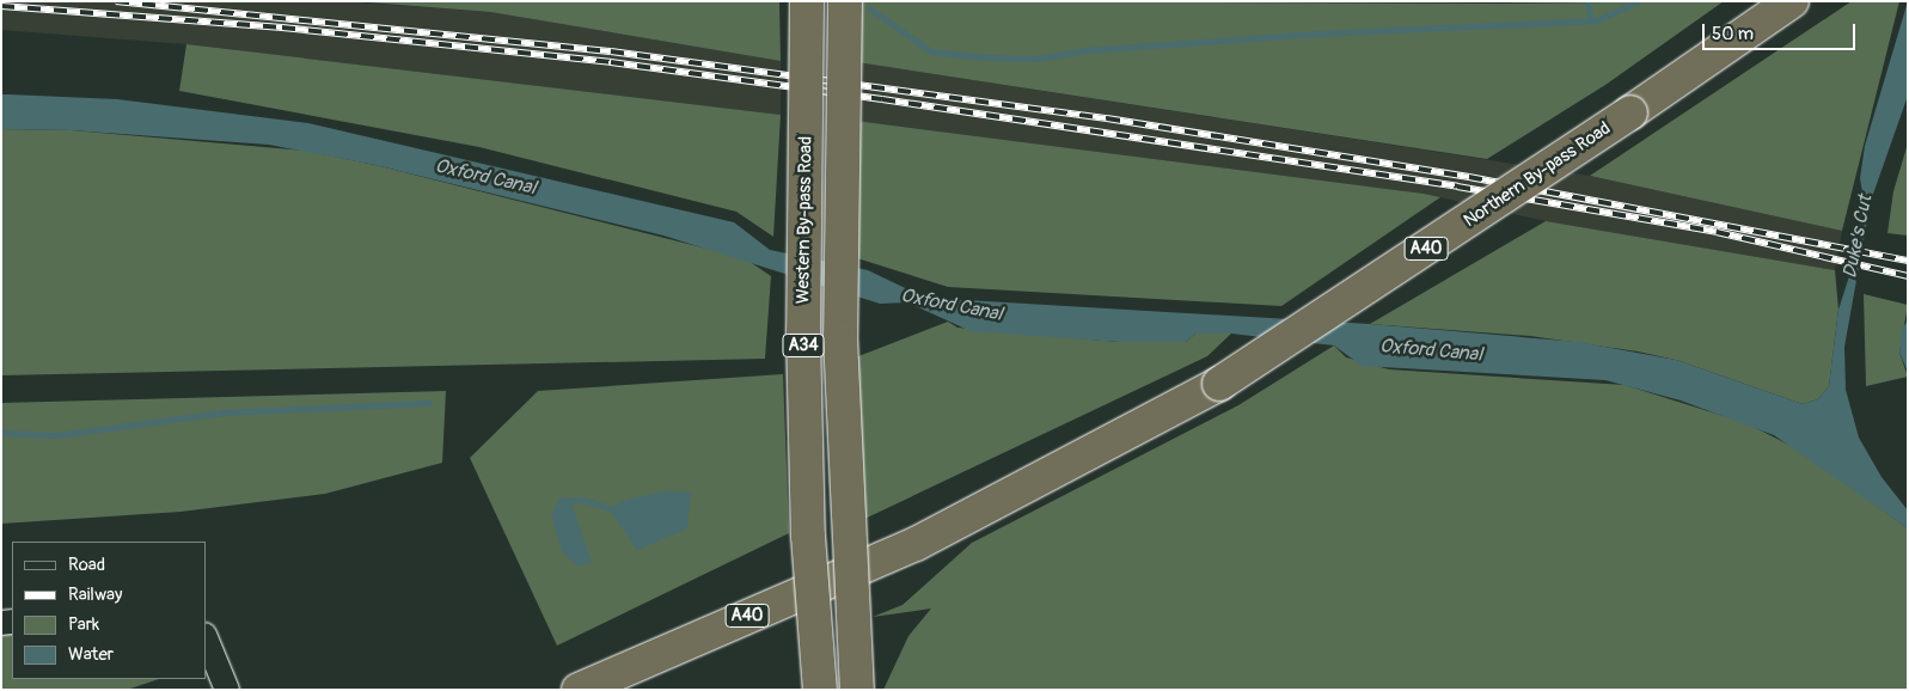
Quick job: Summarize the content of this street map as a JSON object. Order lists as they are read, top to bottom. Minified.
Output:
{"streets":{"highway":["Northern By-pass Road","Western By-pass Road","A40","A34"]},"water":["Oxford Canal","Duke's Cut"],"legend":["Road","Railway","Park","Water"],"scale_bar":"50 m"}
